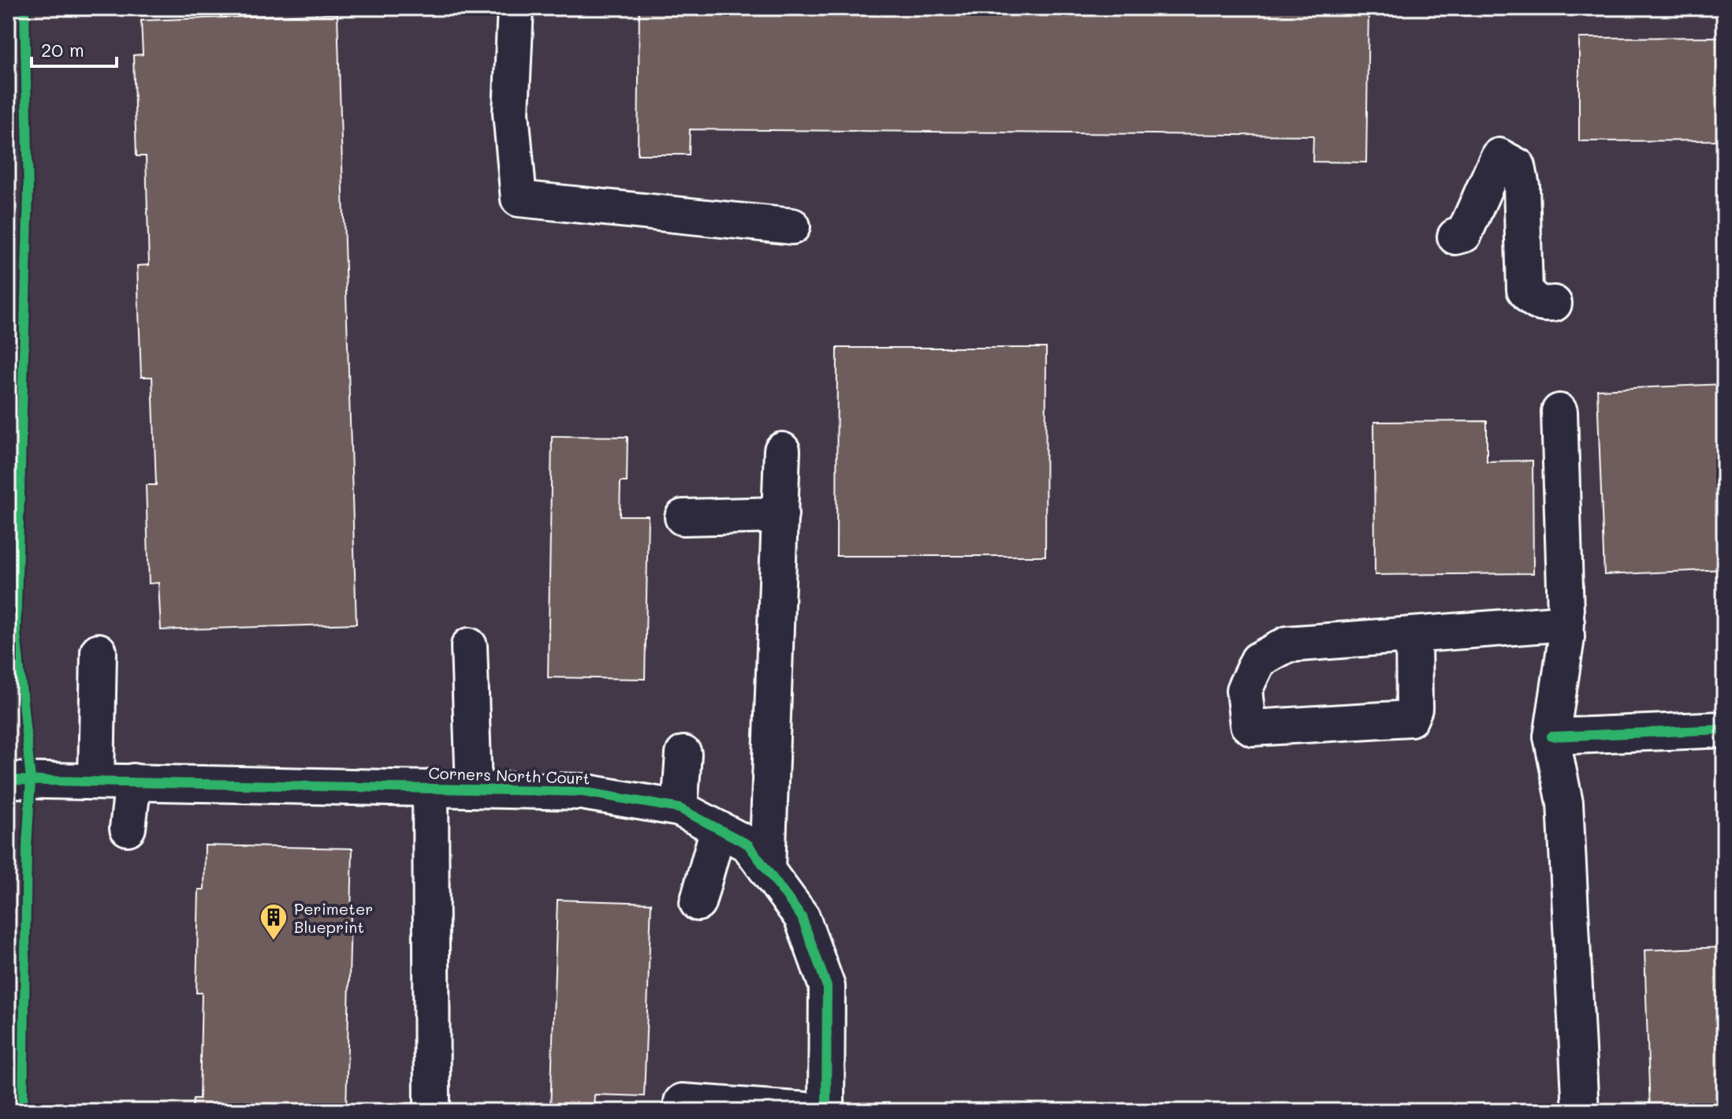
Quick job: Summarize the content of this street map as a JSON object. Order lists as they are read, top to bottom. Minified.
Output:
{"streets":{"street":["Corners North Court"]},"places":{"building":["Perimeter Blueprint"]},"scale_bar":"20 m"}
